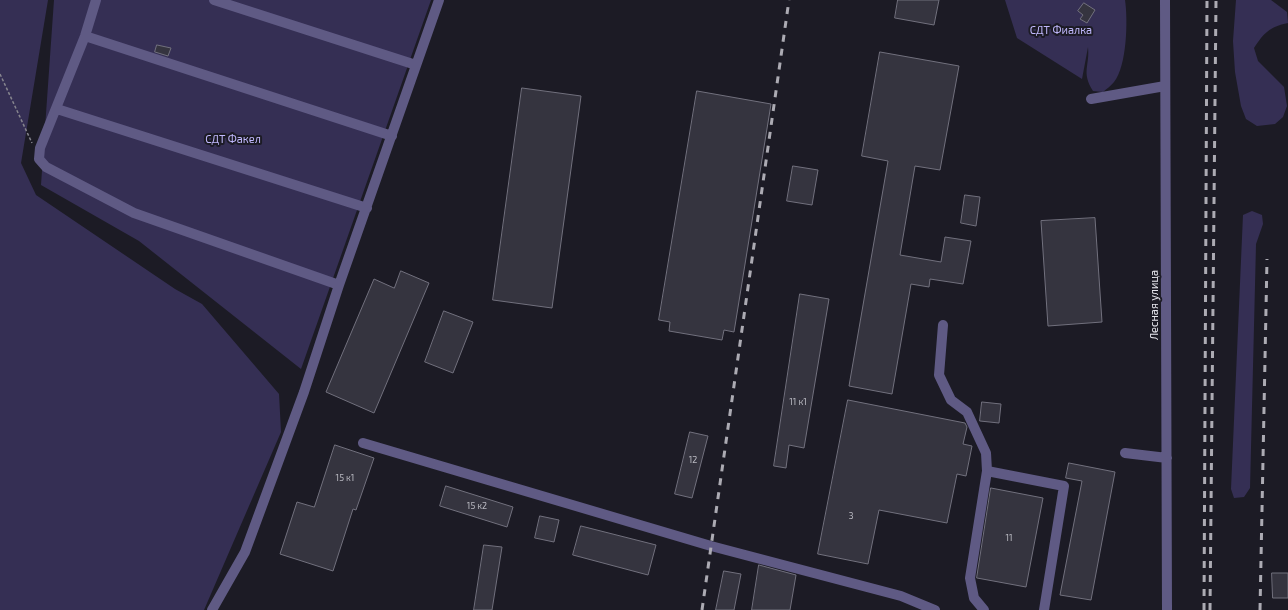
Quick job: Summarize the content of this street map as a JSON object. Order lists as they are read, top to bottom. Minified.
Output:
{"streets":{"street":["Лесная улица"]},"parks":["СДТ Фиалка","СДТ Факел"],"house_numbers":["11 к1","12","15 к1","15 к2","3","11"]}
